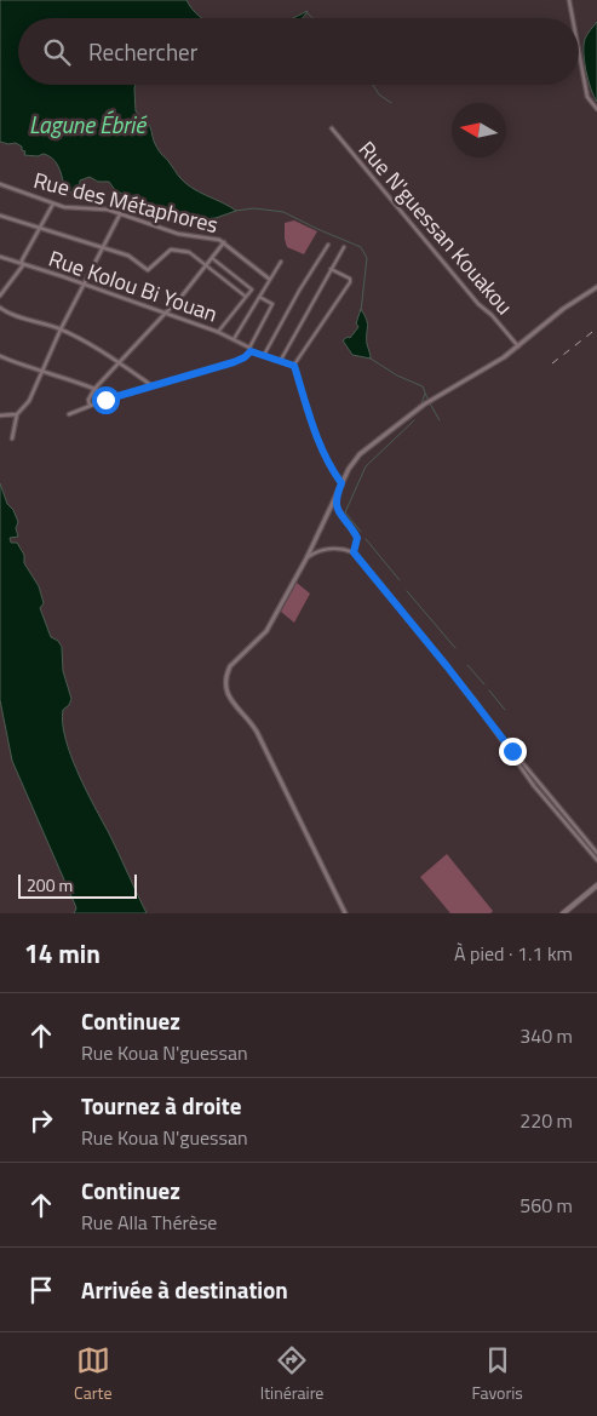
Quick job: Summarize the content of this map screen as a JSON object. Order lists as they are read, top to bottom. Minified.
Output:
{"streets":{"street":["Rue des Métaphores","Rue N'guessan Kouakou","Rue Kolou Bi Youan"]},"water":["Lagune Ébrié"],"scale_bar":"200 m","north":"left","page":{"search":"Rechercher","scale":"200 m","heading":["14 min","À pied · 1.1 km"],"list":[["Continuez","Rue Koua N'guessan","340 m"],["Tournez à droite","Rue Koua N'guessan","220 m"],["Continuez","Rue Alla Thérèse","560 m"],"Arrivée à destination"],"nav":["Carte","Itinéraire","Favoris"]}}
